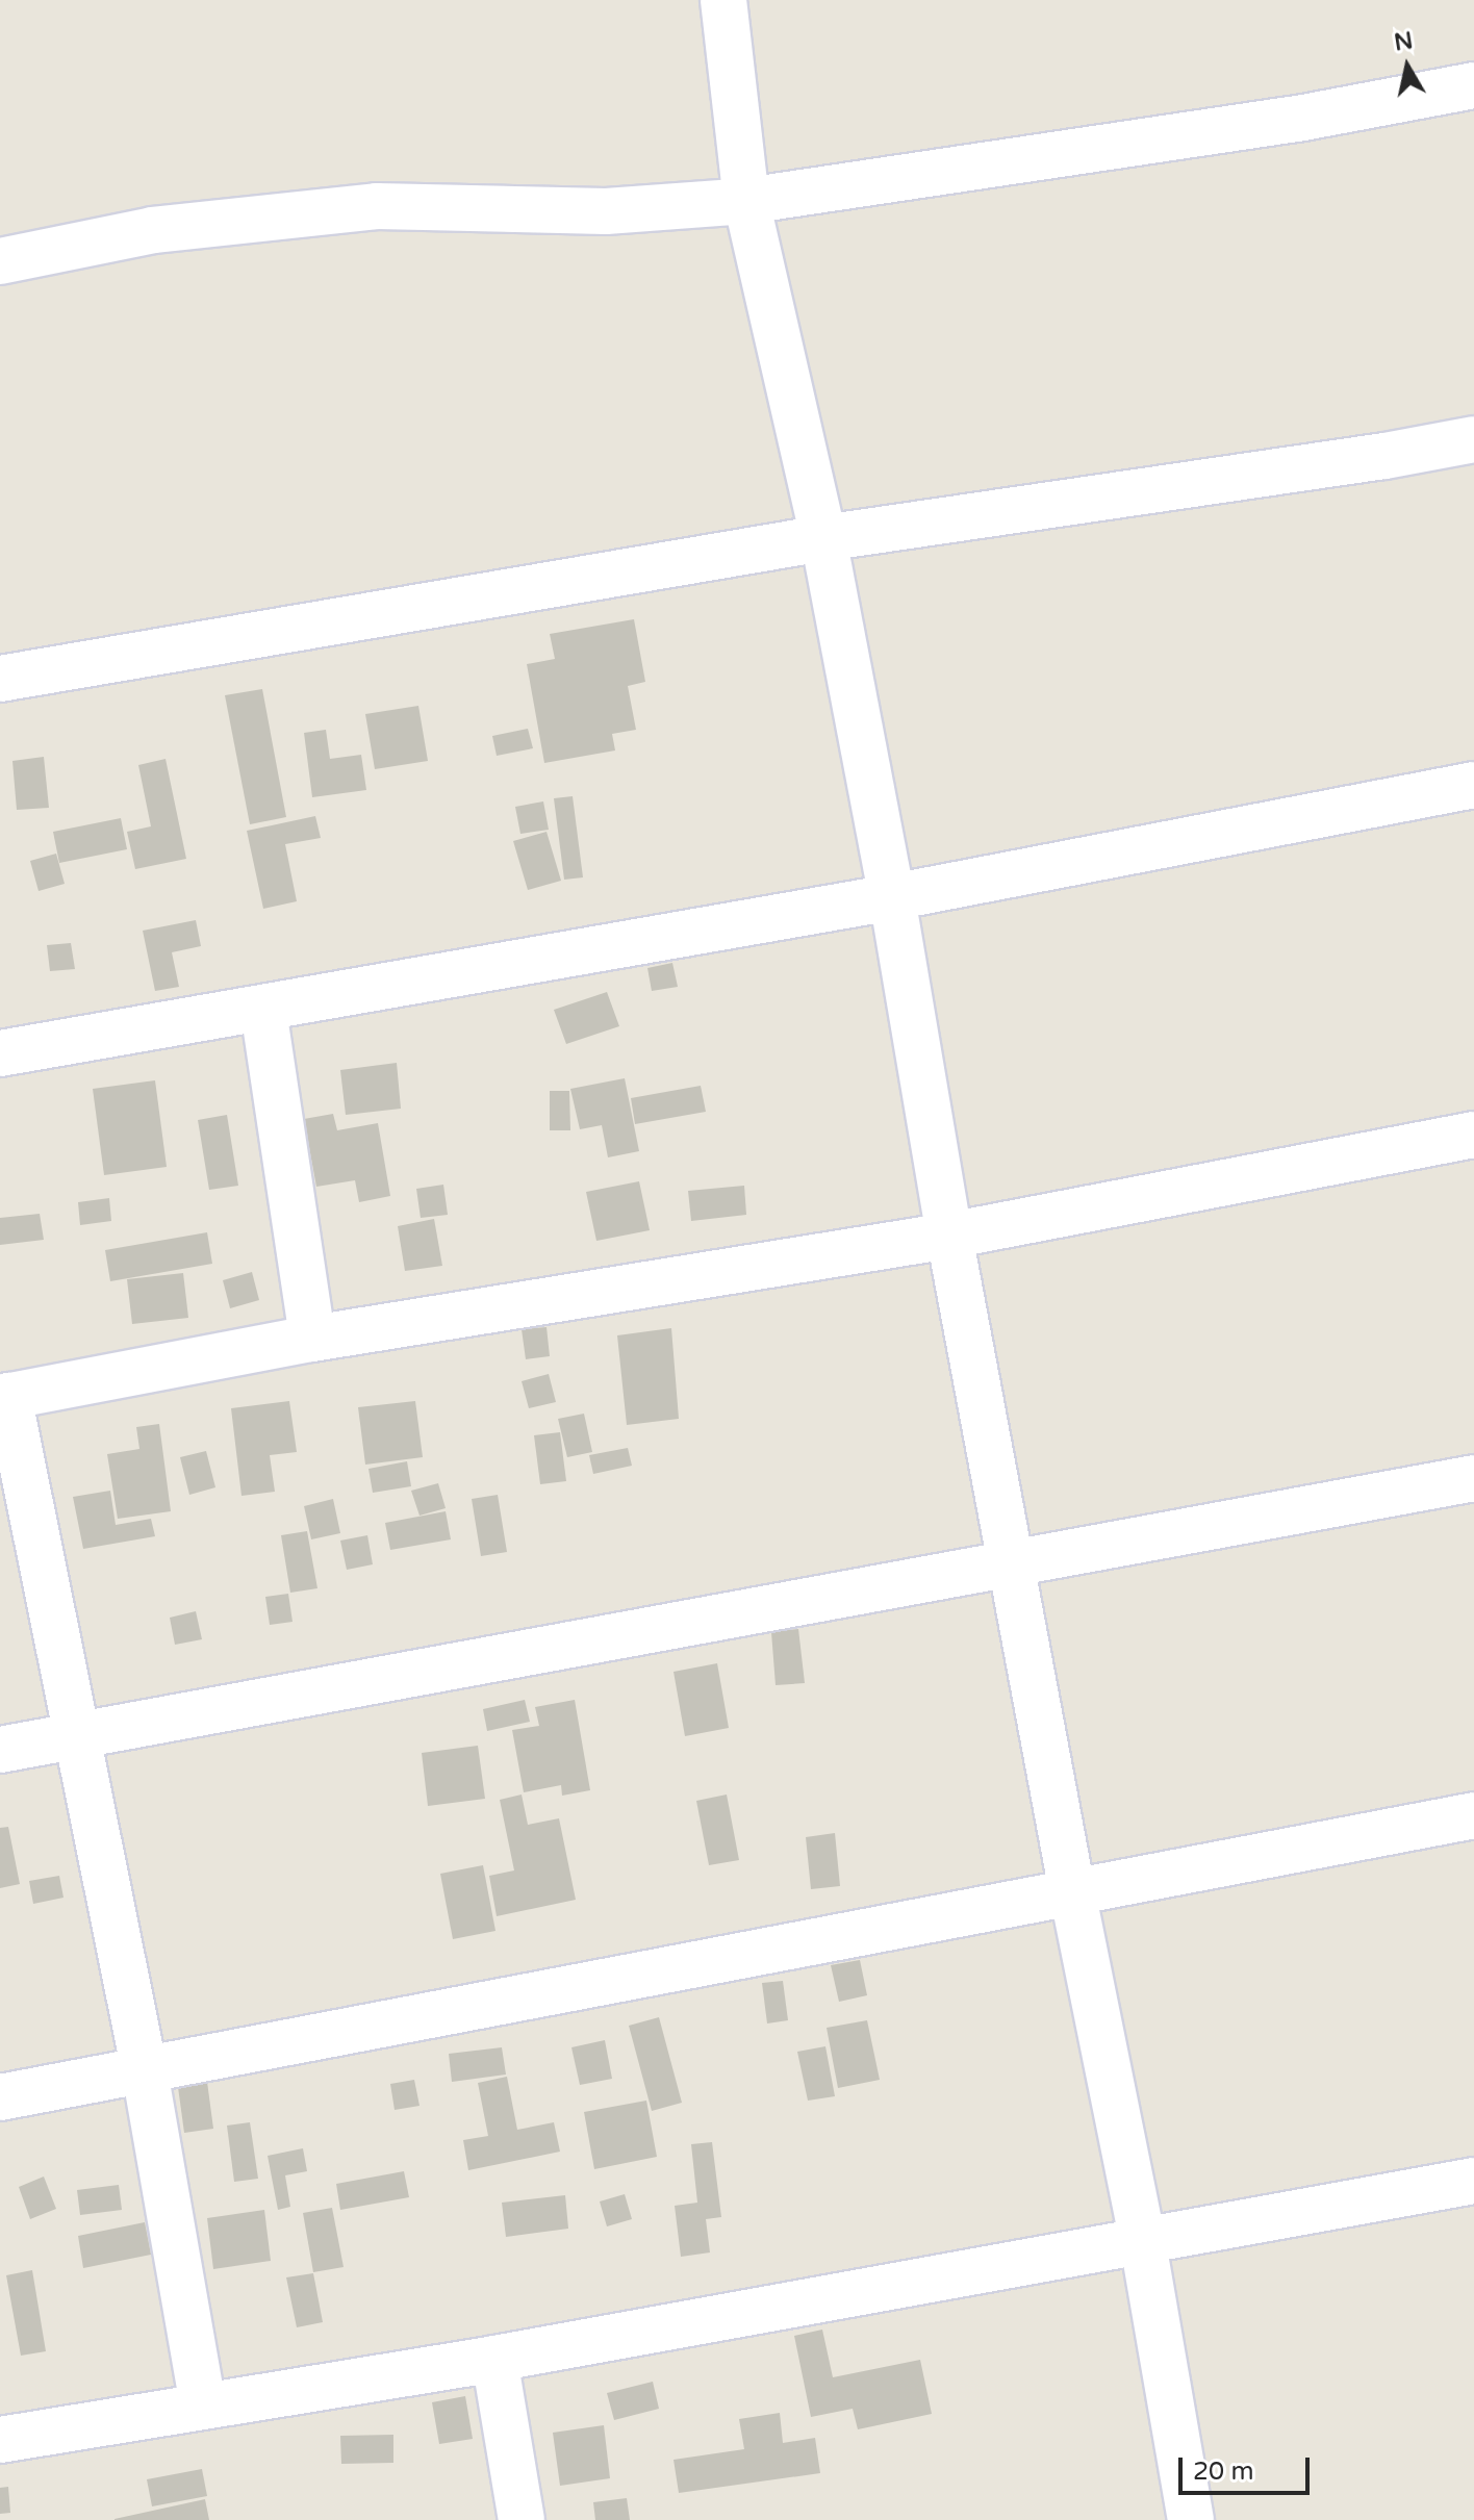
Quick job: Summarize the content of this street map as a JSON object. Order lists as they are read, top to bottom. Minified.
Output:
{"scale_bar":"20 m","north":"top"}
